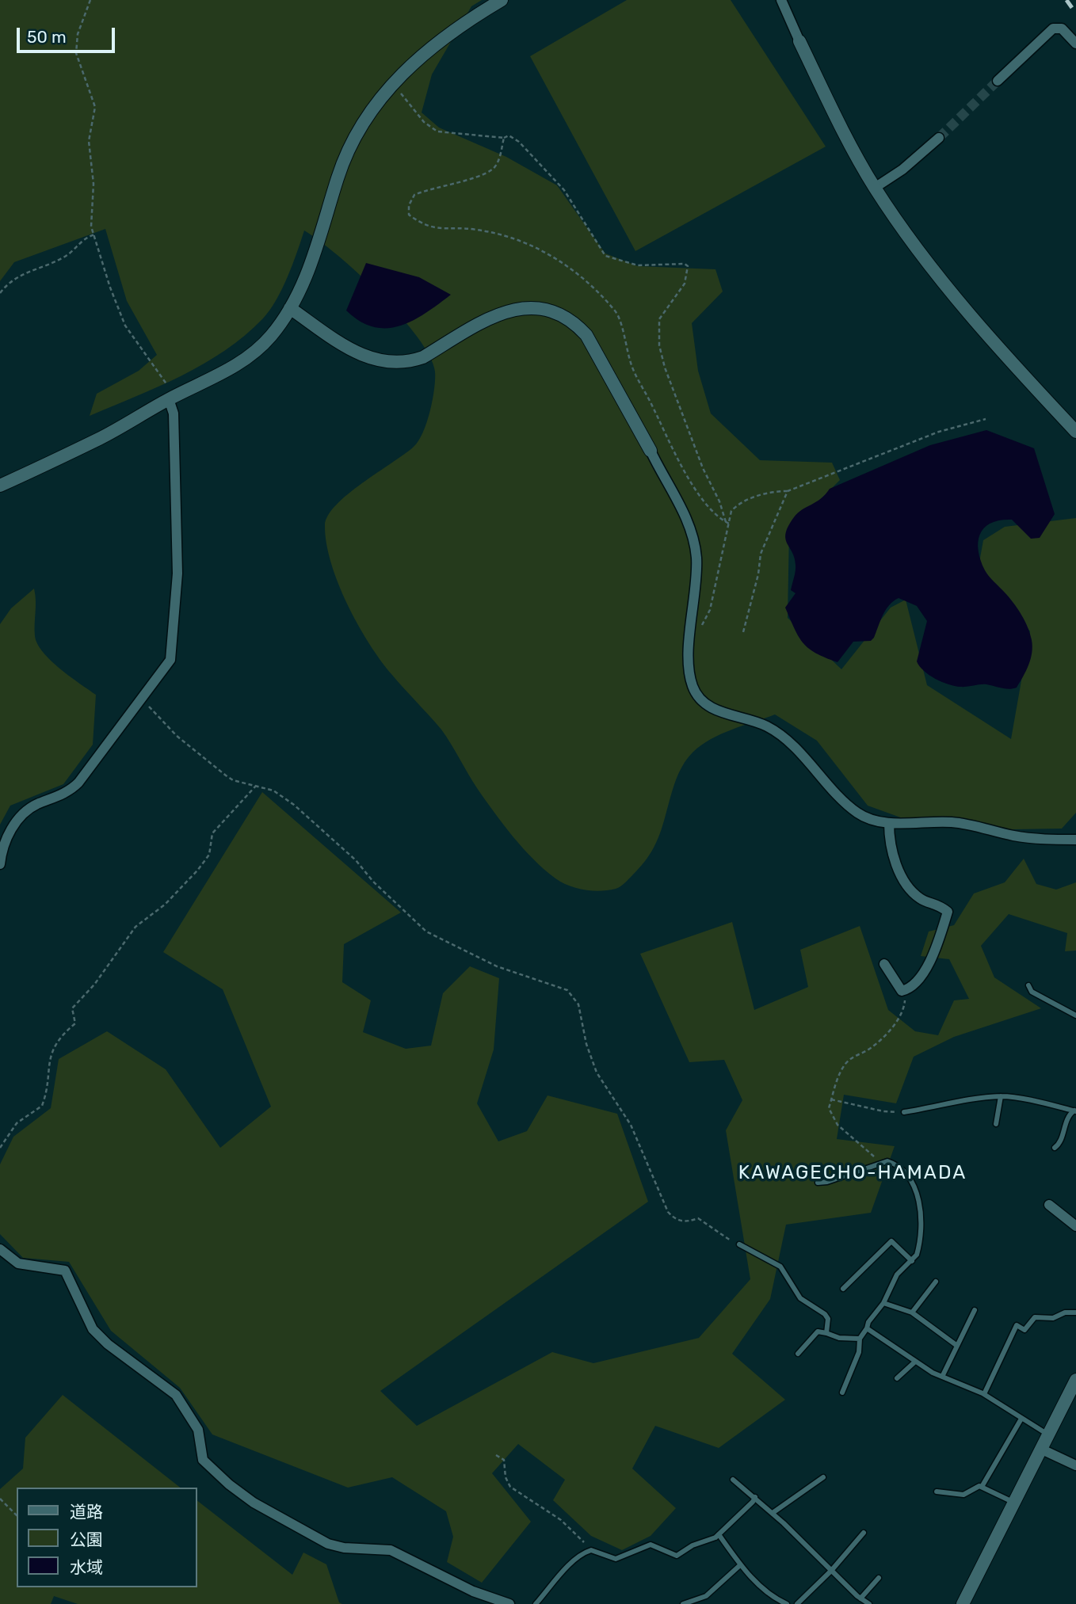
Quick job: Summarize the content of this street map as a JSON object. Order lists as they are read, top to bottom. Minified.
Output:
{"districts":["KAWAGECHO-HAMADA"],"legend":["道路","公園","水域"],"scale_bar":"50 m"}
